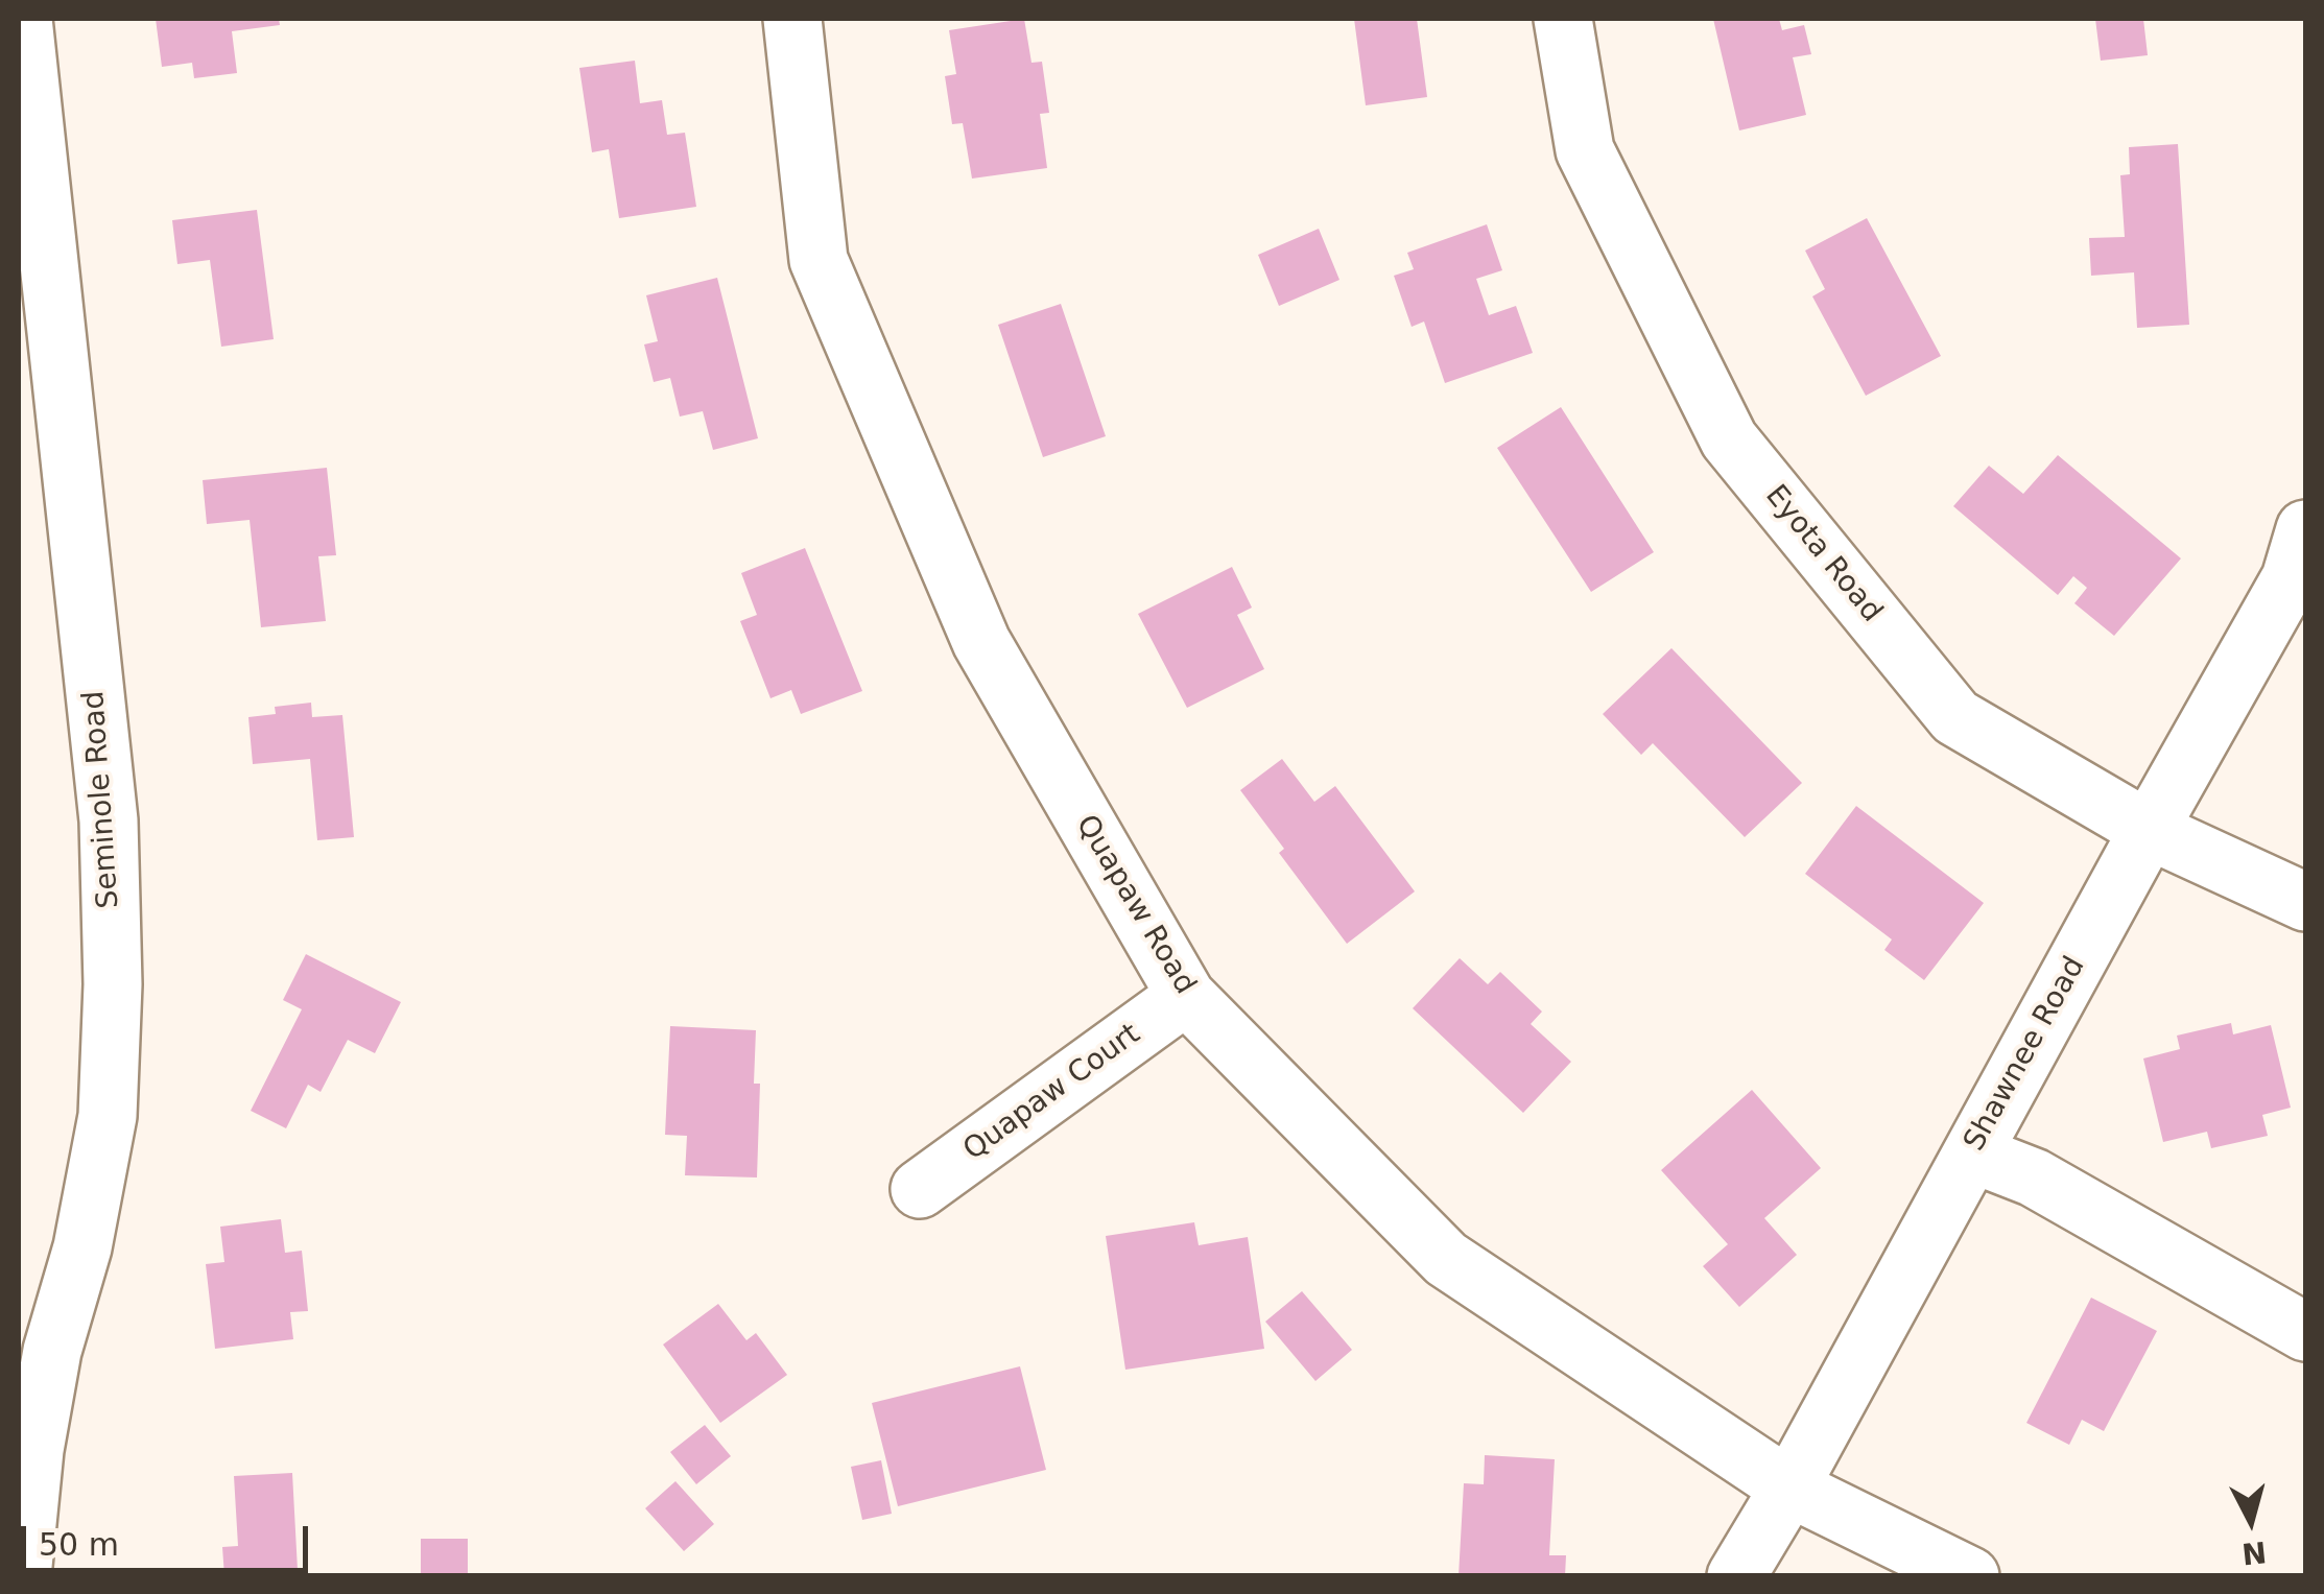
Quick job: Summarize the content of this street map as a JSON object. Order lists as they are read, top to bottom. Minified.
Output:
{"streets":{"street":["Eyota Road","Seminole Road","Quapaw Road","Shawnee Road","Quapaw Court"]},"crossings":[["Eyota Road","Shawnee Road"],["Quapaw Road","Shawnee Road"],["Quapaw Road","Quapaw Court"]],"scale_bar":"50 m","north":"bottom"}
